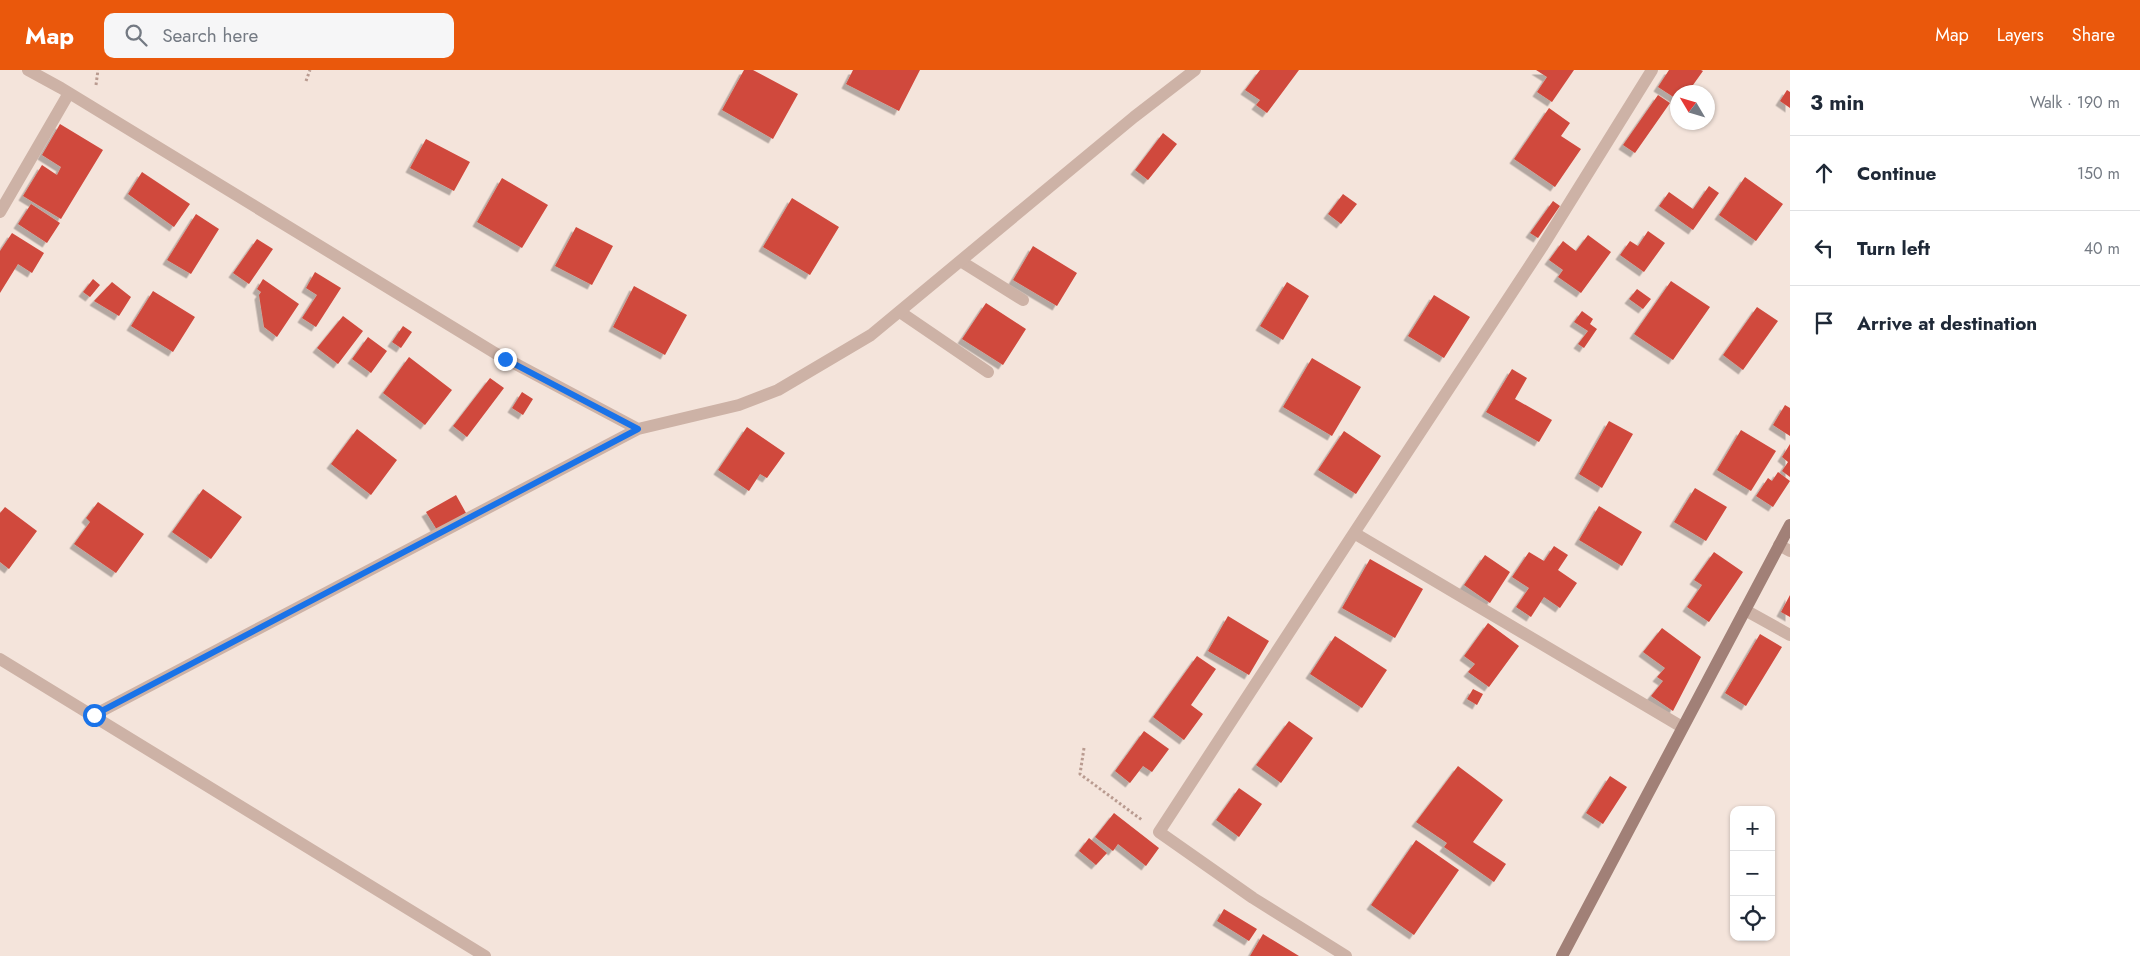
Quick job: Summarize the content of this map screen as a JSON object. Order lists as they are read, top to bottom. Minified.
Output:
{"north":"top left","page":{"header":"Map","search":"Search here","nav":["Map","Layers","Share"],"heading":["3 min","Walk · 190 m"],"list":[["Continue","150 m"],["Turn left","40 m"],"Arrive at destination"],"map_buttons":["+","−"]}}
